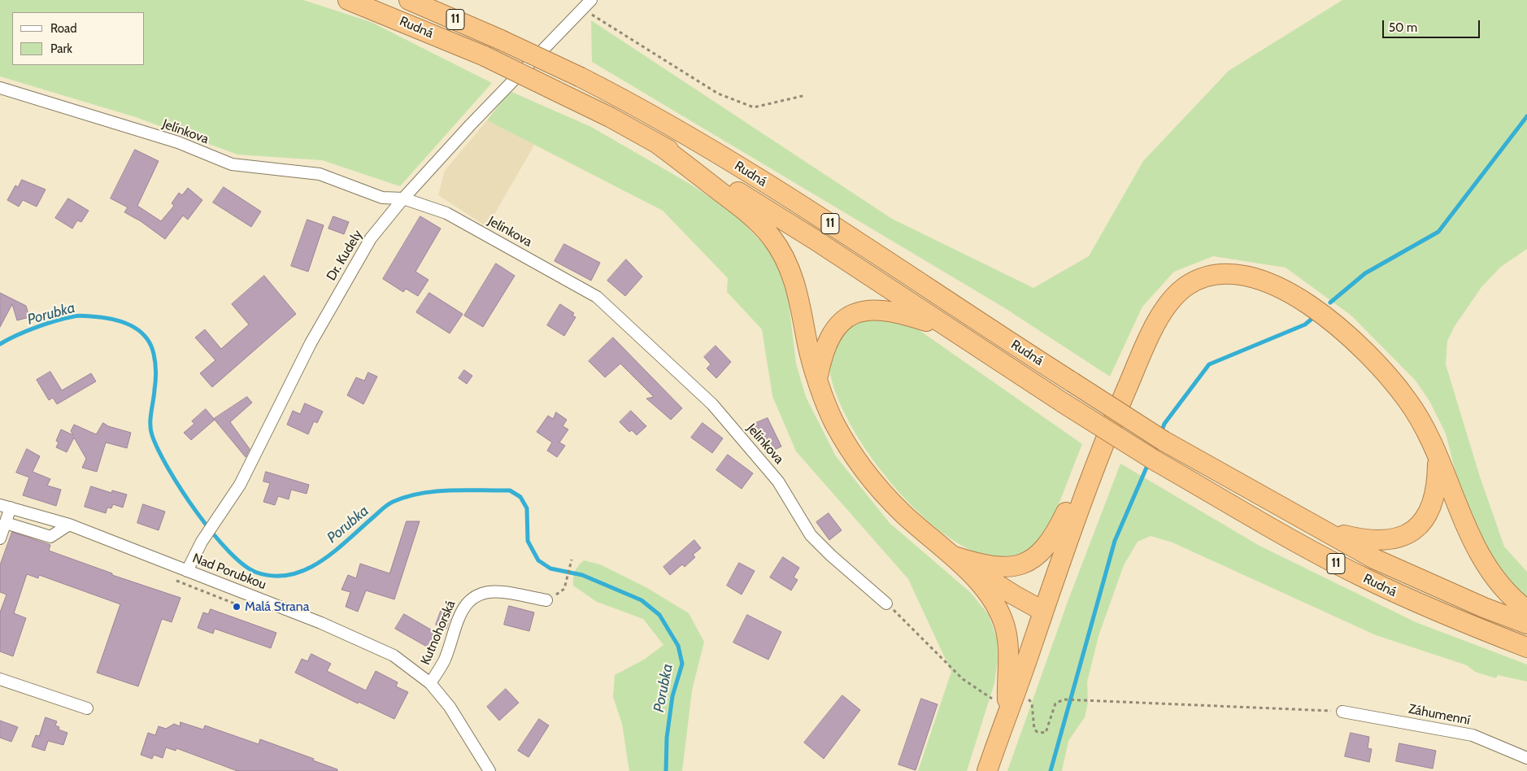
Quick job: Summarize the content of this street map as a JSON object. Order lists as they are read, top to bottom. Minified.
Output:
{"streets":{"highway":["11","Rudná"],"street":["Jelínkova","Dr. Kudely","Nad Porubkou","Kutnohorská","Záhumenní"]},"crossings":[["Jelínkova","Dr. Kudely"],["Dr. Kudely","Nad Porubkou"],["Nad Porubkou","Kutnohorská"]],"water":["Porubka"],"places":["Malá Strana"],"legend":["Road","Park"],"scale_bar":"50 m"}
